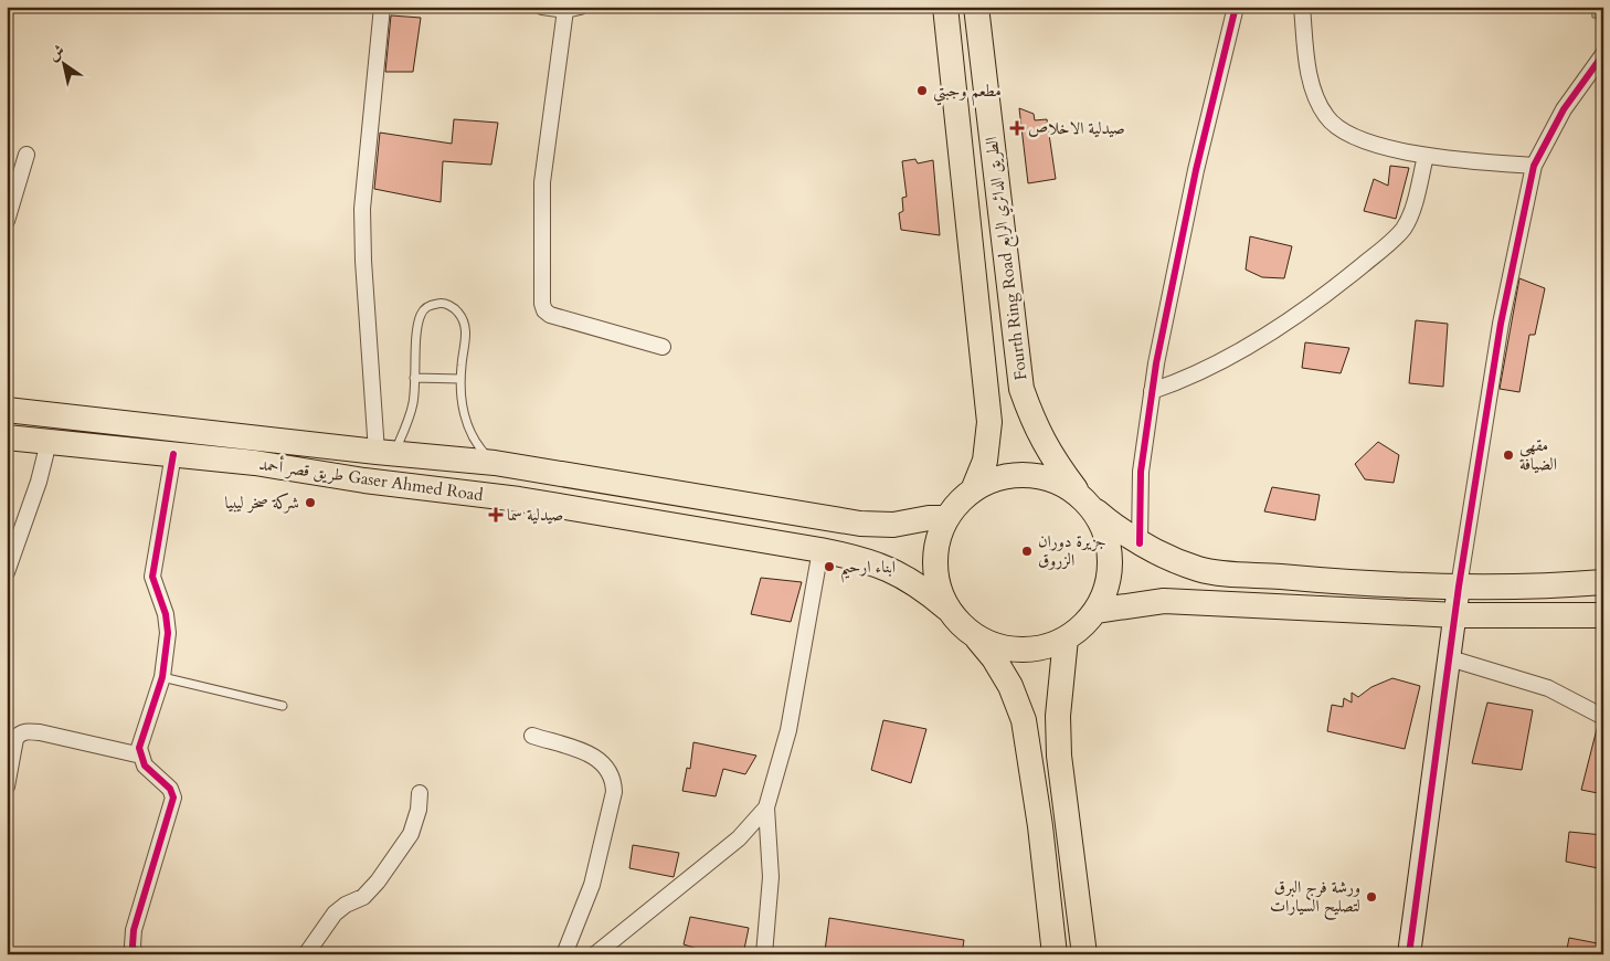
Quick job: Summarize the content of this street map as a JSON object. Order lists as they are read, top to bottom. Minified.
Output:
{"streets":{"main road":["Fourth Ring Road الطريق الدائري الرابع","طريق قصر أحمد Gaser Ahmed Road"]},"crossings":[["Fourth Ring Road الطريق الدائري الرابع","طريق قصر أحمد Gaser Ahmed Road"]],"places":{"other":["مطعم وجبتي","مقهى الضيافة","شركة صخر ليبيا","جزيرة دوران الزروق","ابناء ارحيم","ورشة فرج البرق لتصليح السيارات"],"health":["صيدلية الاخلاص","صيدلية سما"]},"north":"top left"}
